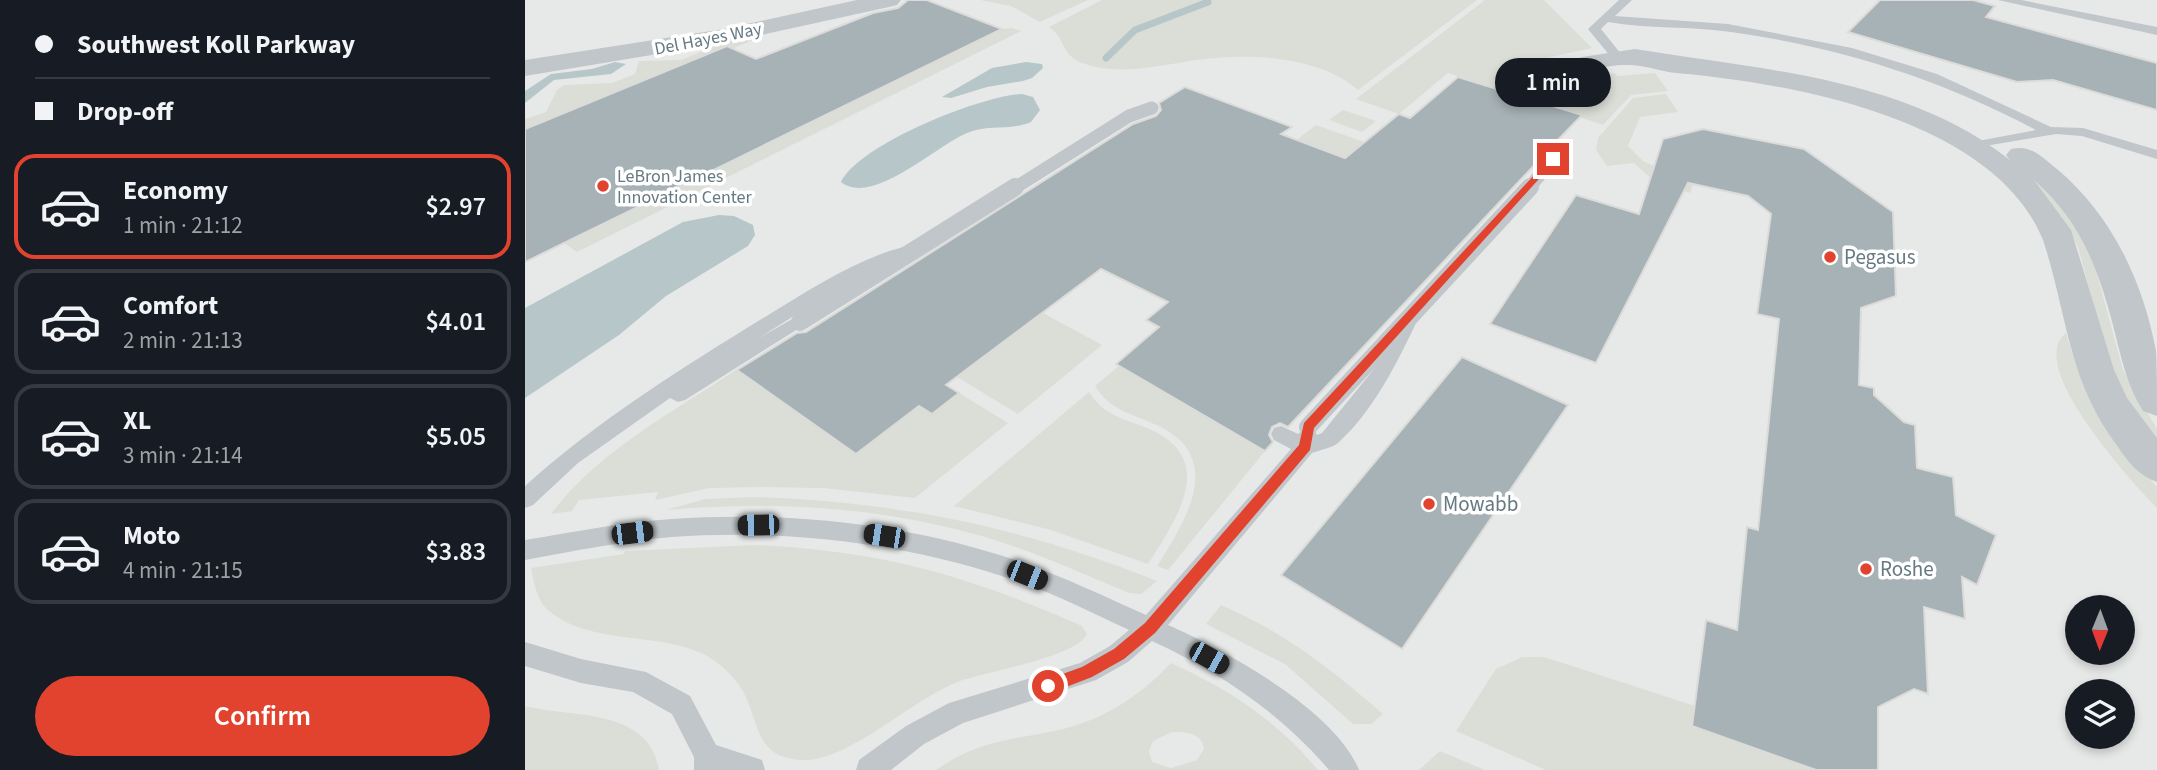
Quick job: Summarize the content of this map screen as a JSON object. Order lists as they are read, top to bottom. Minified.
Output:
{"streets":{"street":["Del Hayes Way"]},"places":["LeBron James Innovation Center","Pegasus","Mowabb","Roshe"],"north":"bottom","page":{"banner":["Southwest Koll Parkway","Drop-off"],"bubble":"1 min","list":[{"name":"Economy","note":"1 min · 21:12","value":"$2.97"},{"name":"Comfort","note":"2 min · 21:13","value":"$4.01"},{"name":"XL","note":"3 min · 21:14","value":"$5.05"},{"name":"Moto","note":"4 min · 21:15","value":"$3.83"}],"buttons":"Confirm"}}
